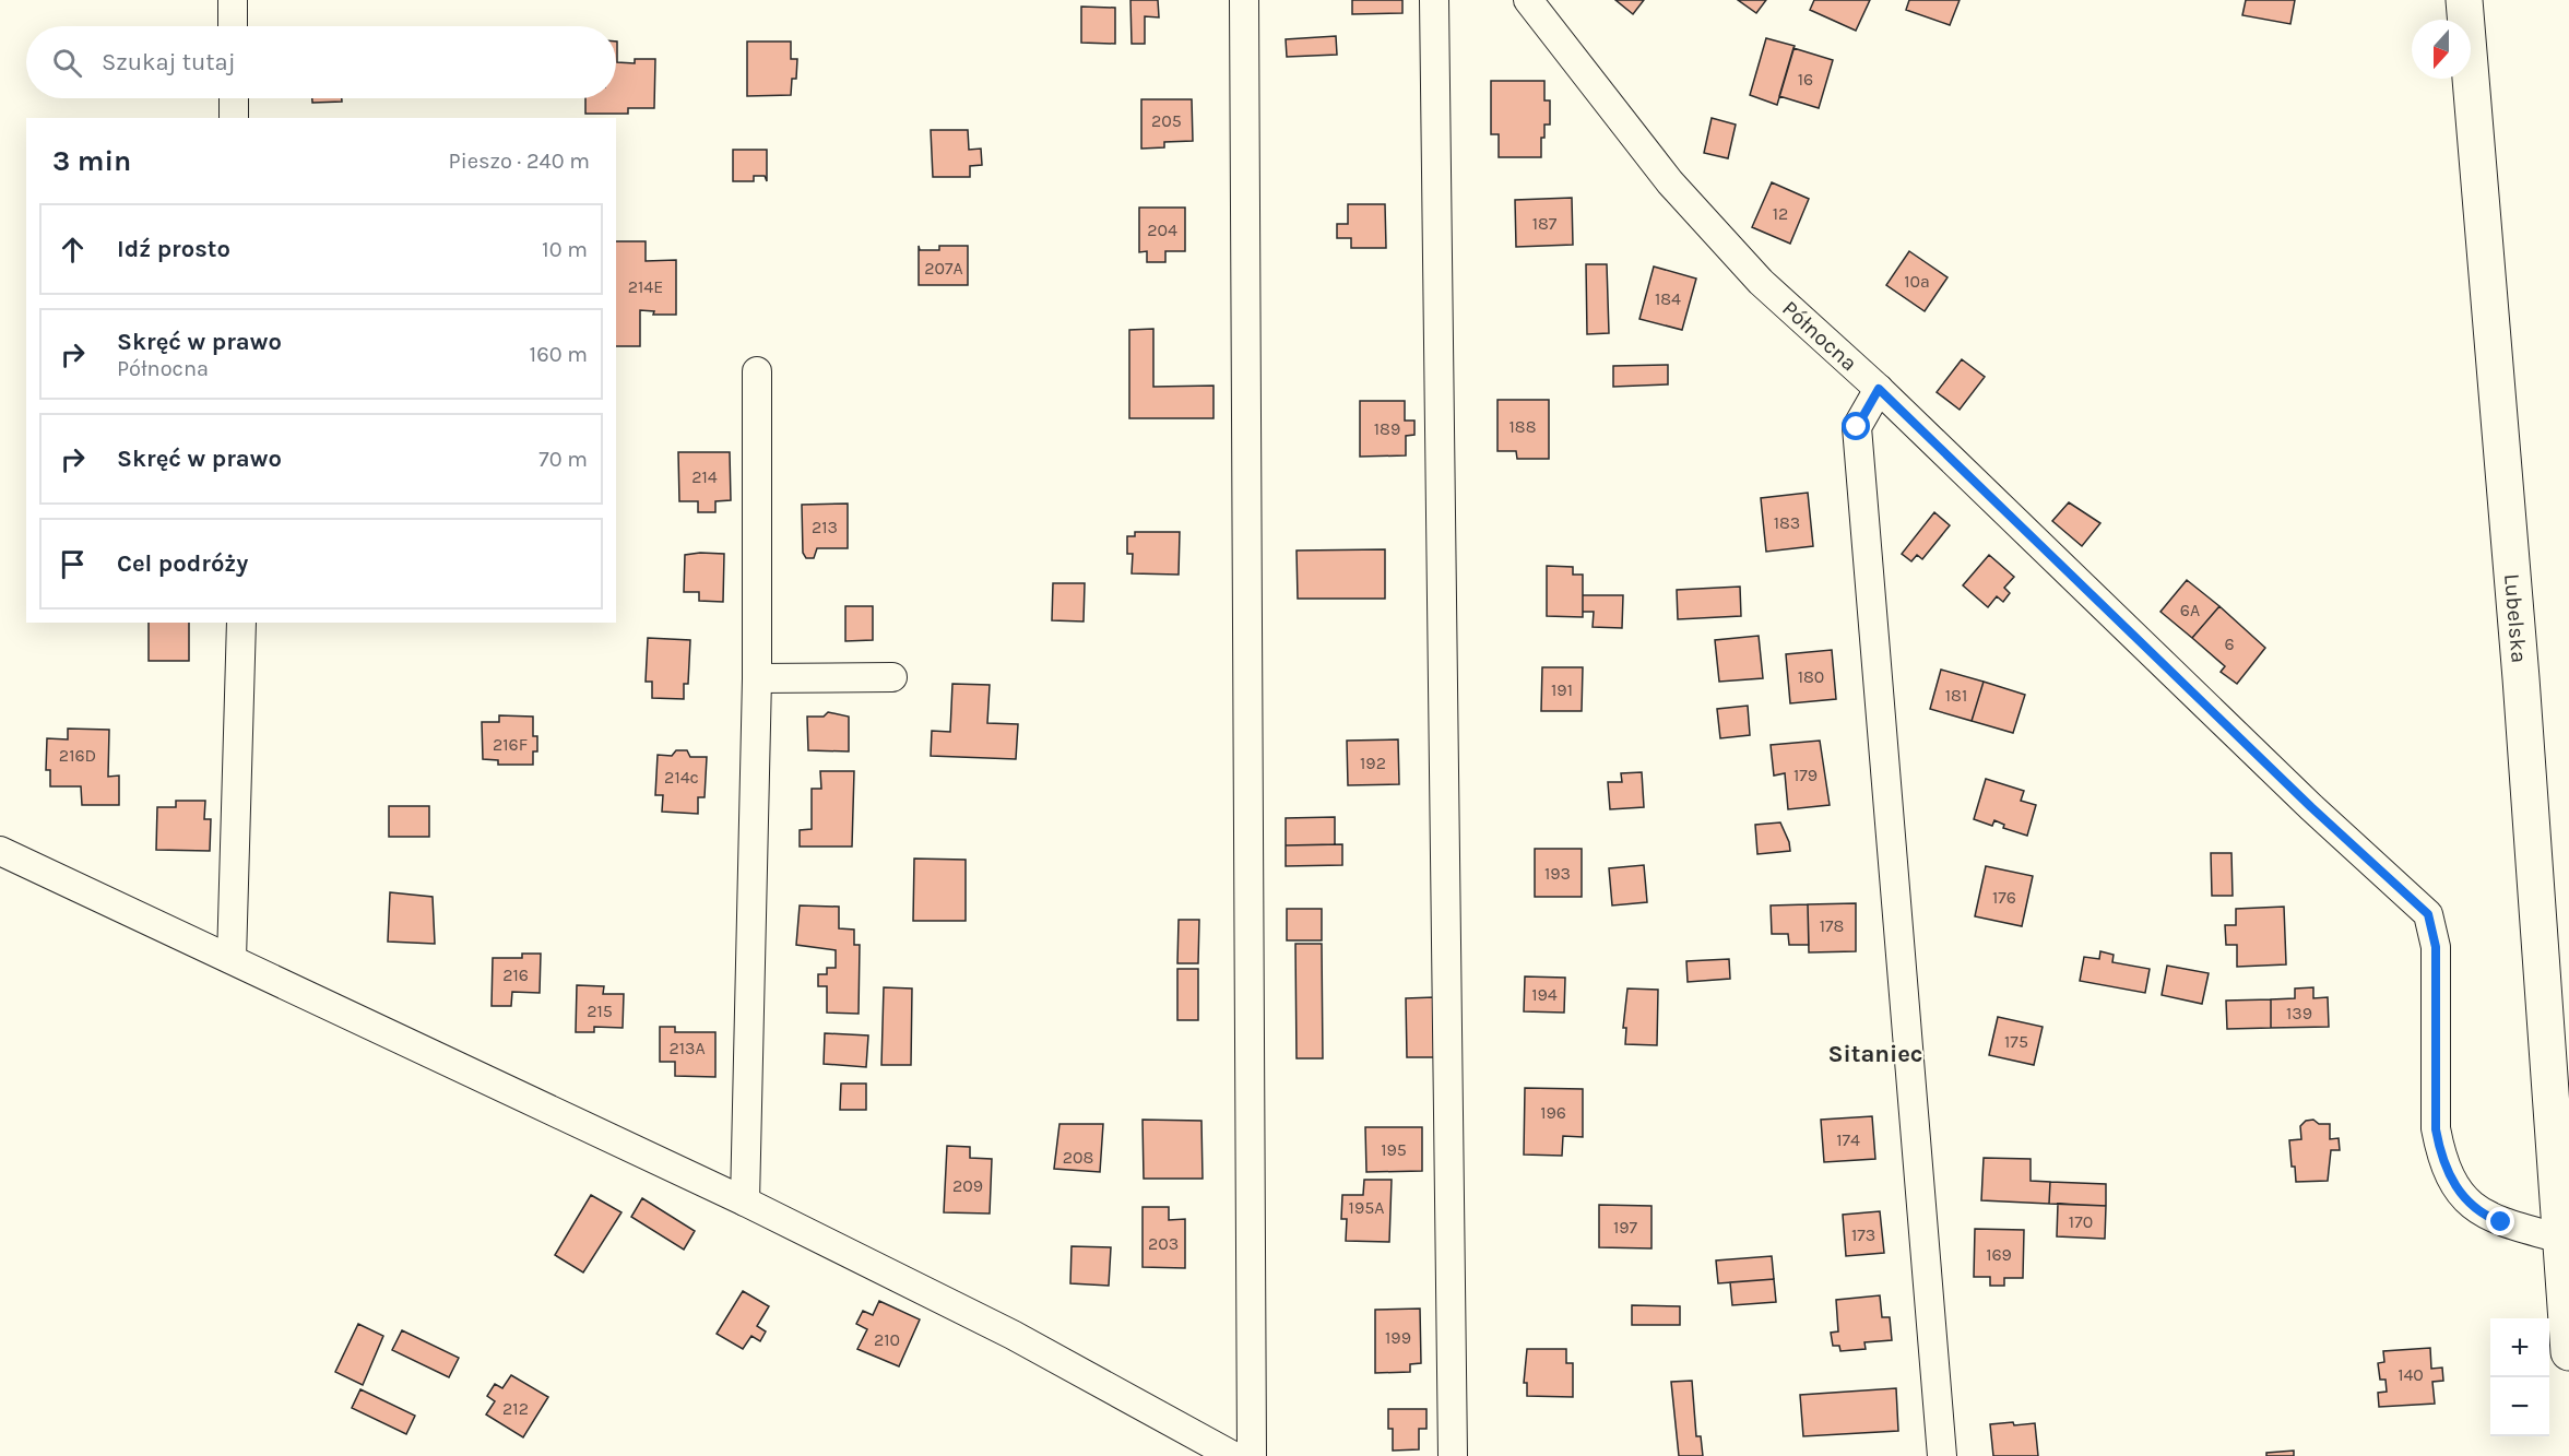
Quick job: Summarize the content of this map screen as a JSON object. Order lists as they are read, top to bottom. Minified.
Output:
{"streets":{"highway":["Lubelska"],"street":["Północna"]},"crossings":[["Północna","Lubelska"]],"districts":["Sitaniec"],"house_numbers":["16","205","12","187","204","207A","10a","214E","184","188","189","214","183","213","6A","6","180","191","181","216F","216D","192","179","214c","193","176","178","216","194","215","139","175","213A","196","174","195","208","209","195A","170","197","173","203","169","199","210","140","212"],"north":"bottom","page":{"search":"Szukaj tutaj","heading":["3 min","Pieszo · 240 m"],"list":[["Idź prosto","10 m"],["Skręć w prawo","Północna","160 m"],["Skręć w prawo","70 m"],"Cel podróży"],"map_buttons":["+","−"]}}
